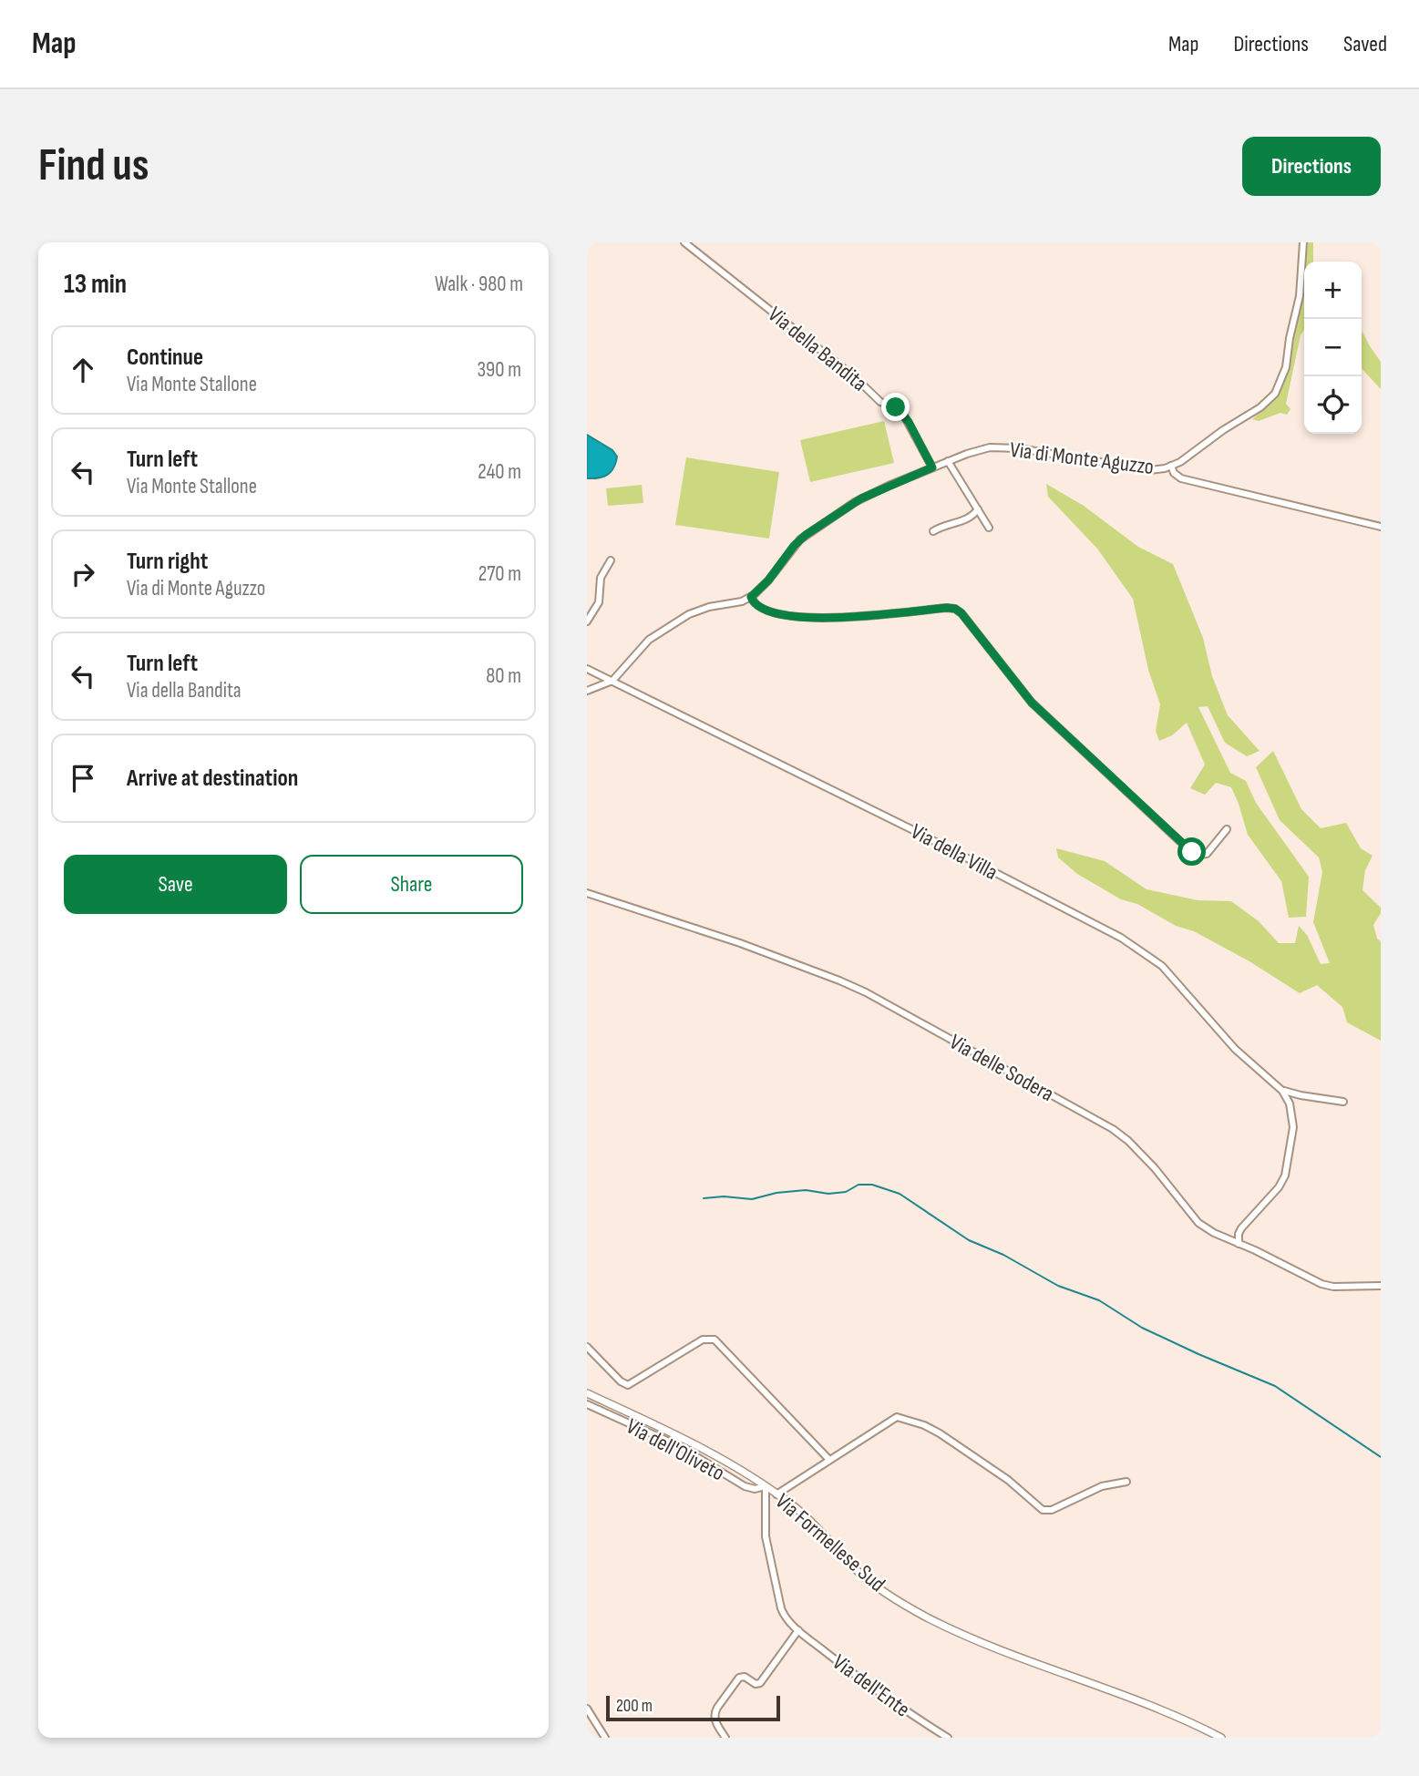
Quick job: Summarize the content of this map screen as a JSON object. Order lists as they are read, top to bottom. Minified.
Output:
{"streets":{"street":["Via della Bandita","Via di Monte Aguzzo","Via della Villa","Via delle Sodera","Via dell'Oliveto","Via Formellese Sud","Via dell'Ente"]},"crossings":[["Via della Bandita","Via di Monte Aguzzo"],["Via dell'Oliveto","Via Formellese Sud"],["Via dell'Oliveto","Via dell'Ente"],["Via Formellese Sud","Via dell'Ente"]],"scale_bar":"200 m","page":{"header":"Map","nav":["Map","Directions","Saved"],"buttons":["Directions",["Save","Share"]],"title":"Find us","heading":["13 min","Walk · 980 m"],"map_buttons":["+","−"],"list":[["Continue","Via Monte Stallone","390 m"],["Turn left","Via Monte Stallone","240 m"],["Turn right","Via di Monte Aguzzo","270 m"],["Turn left","Via della Bandita","80 m"],"Arrive at destination"],"scale":"200 m"}}
